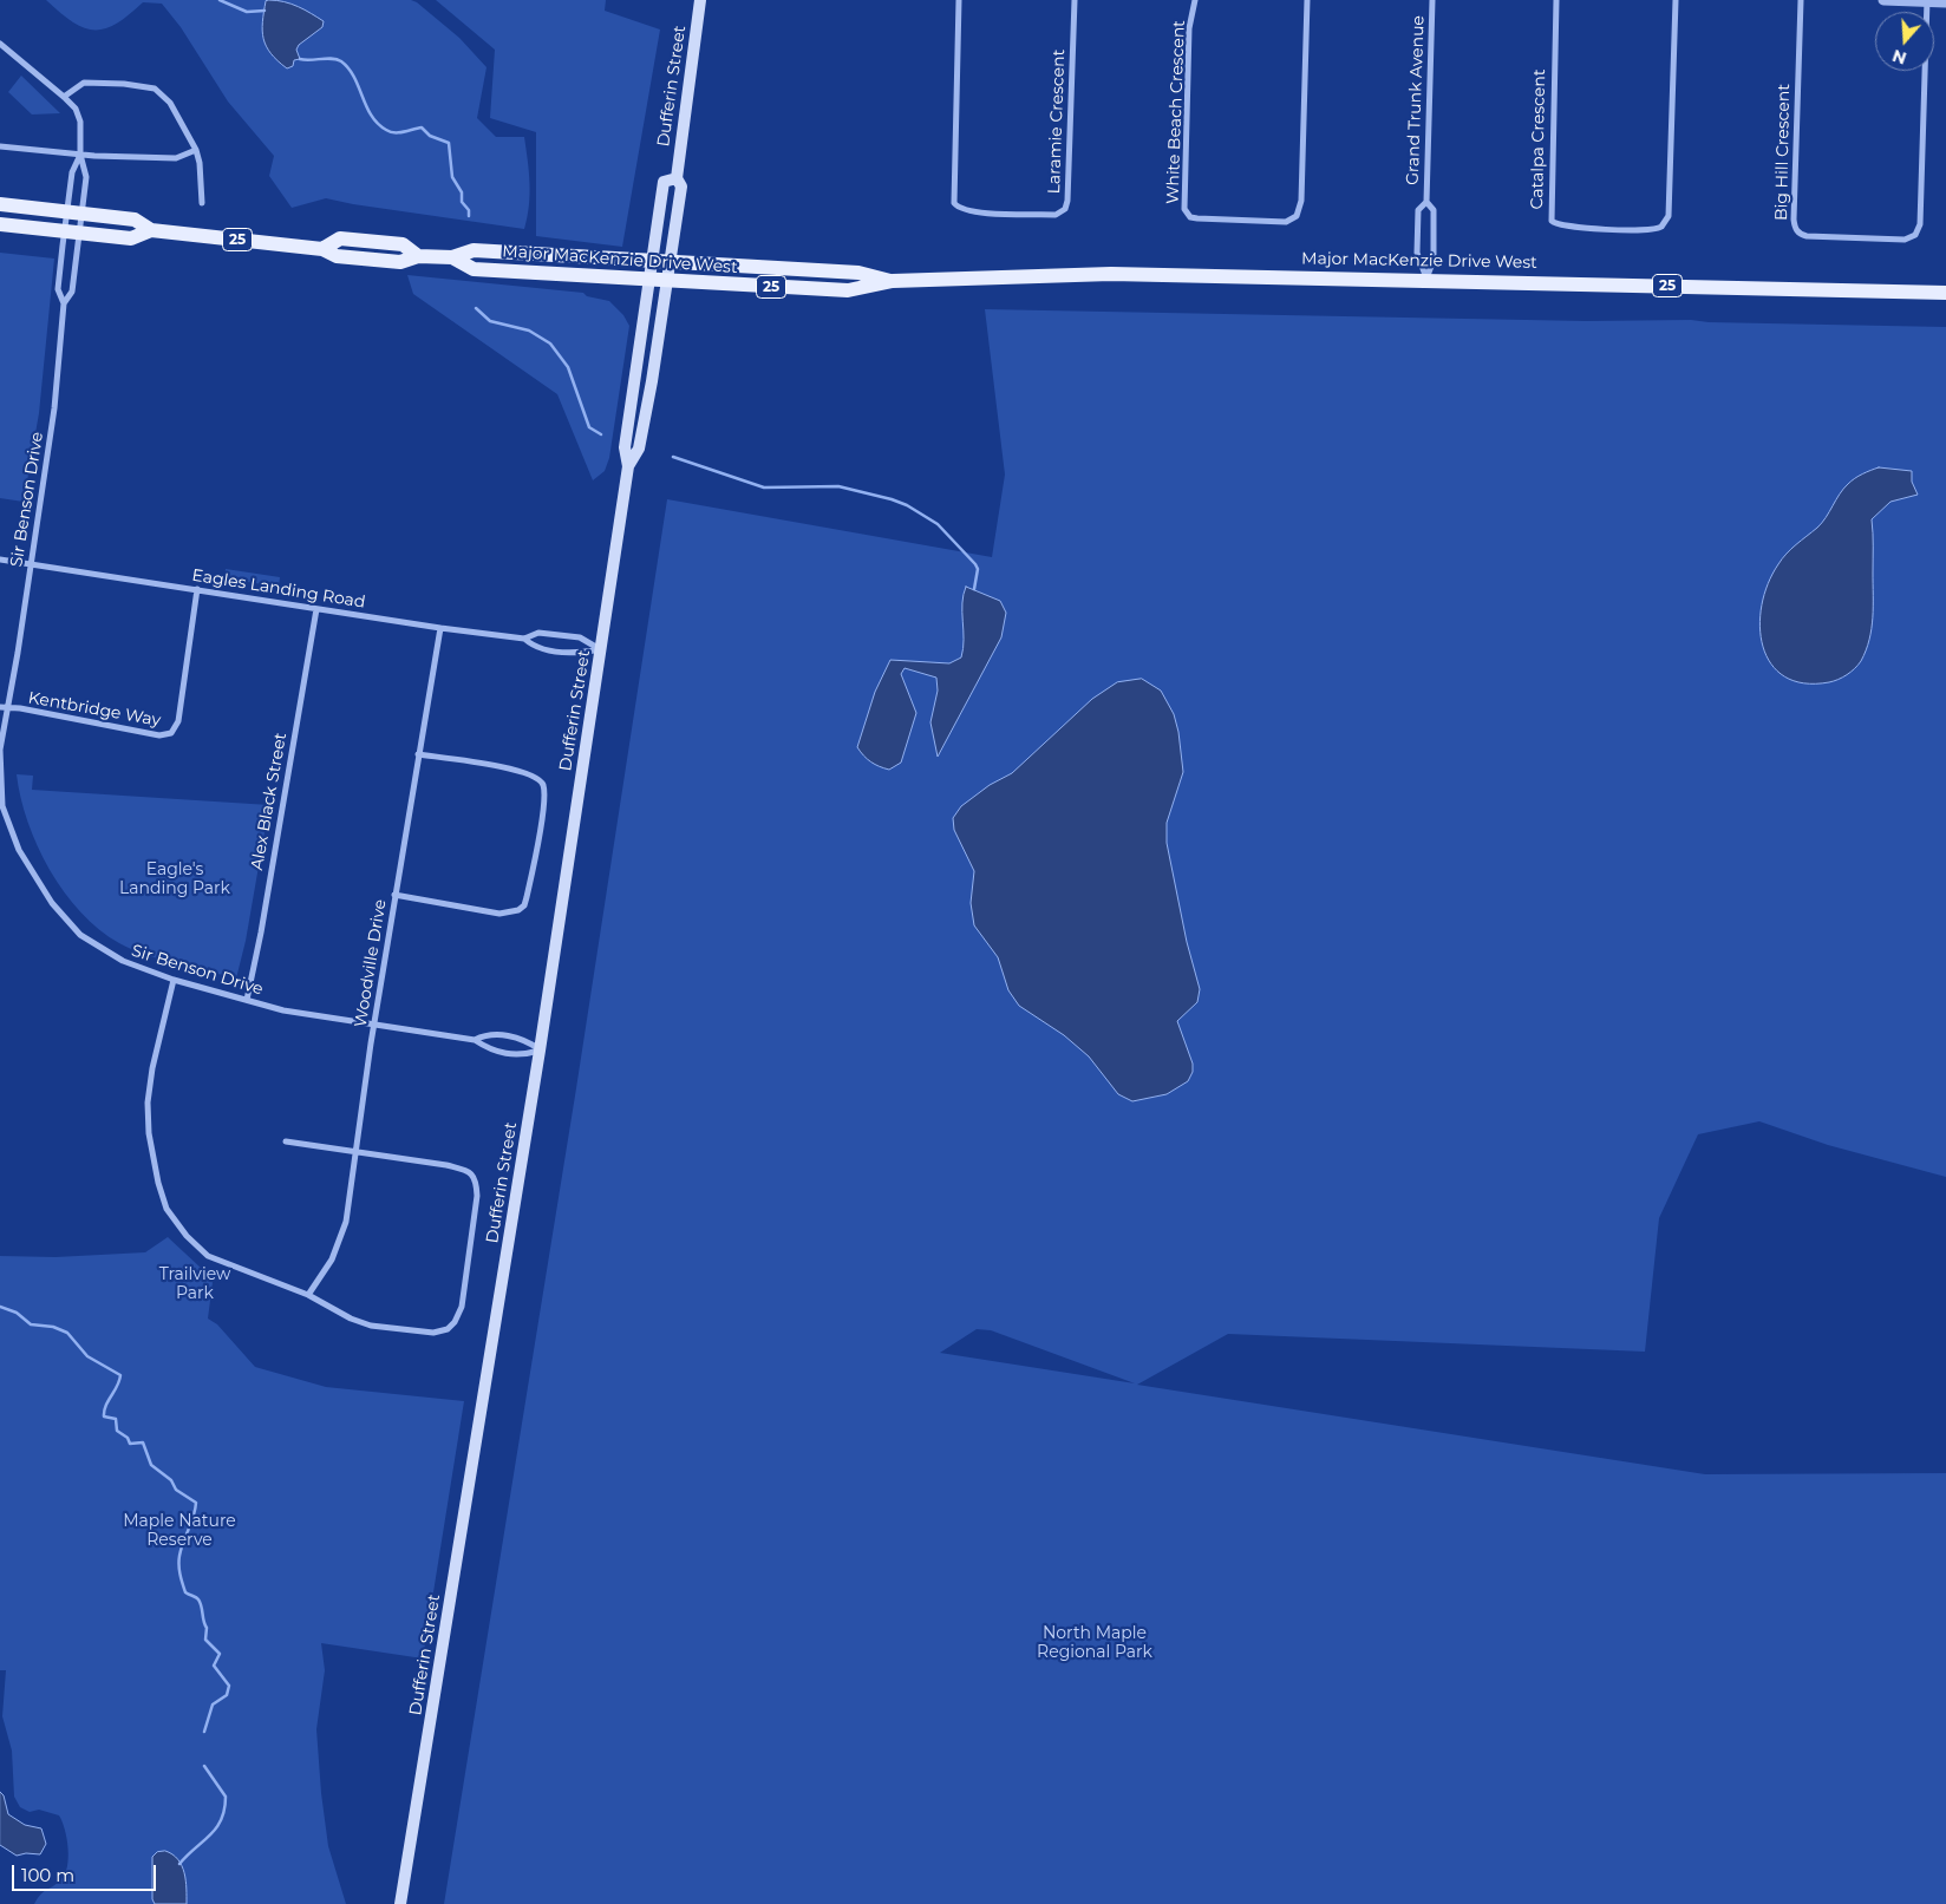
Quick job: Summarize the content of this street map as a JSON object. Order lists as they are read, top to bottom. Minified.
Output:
{"streets":{"main road":["Dufferin Street","25","Major MacKenzie Drive West"],"street":["Grand Trunk Avenue","White Beach Crescent","Laramie Crescent","Catalpa Crescent","Big Hill Crescent","Sir Benson Drive","Eagles Landing Road","Kentbridge Way","Alex Black Street","Woodville Drive"]},"crossings":[["Dufferin Street","Major MacKenzie Drive West"],["Dufferin Street","Sir Benson Drive"],["Dufferin Street","Eagles Landing Road"],["Grand Trunk Avenue","Major MacKenzie Drive West"],["Major MacKenzie Drive West","Sir Benson Drive"],["Sir Benson Drive","Eagles Landing Road"],["Sir Benson Drive","Kentbridge Way"],["Sir Benson Drive","Alex Black Street"],["Sir Benson Drive","Woodville Drive"],["Eagles Landing Road","Kentbridge Way"],["Eagles Landing Road","Alex Black Street"],["Eagles Landing Road","Woodville Drive"]],"parks":["Eagle's Landing Park","Trailview Park","Maple Nature Reserve","North Maple Regional Park"],"scale_bar":"100 m","north":"bottom"}
